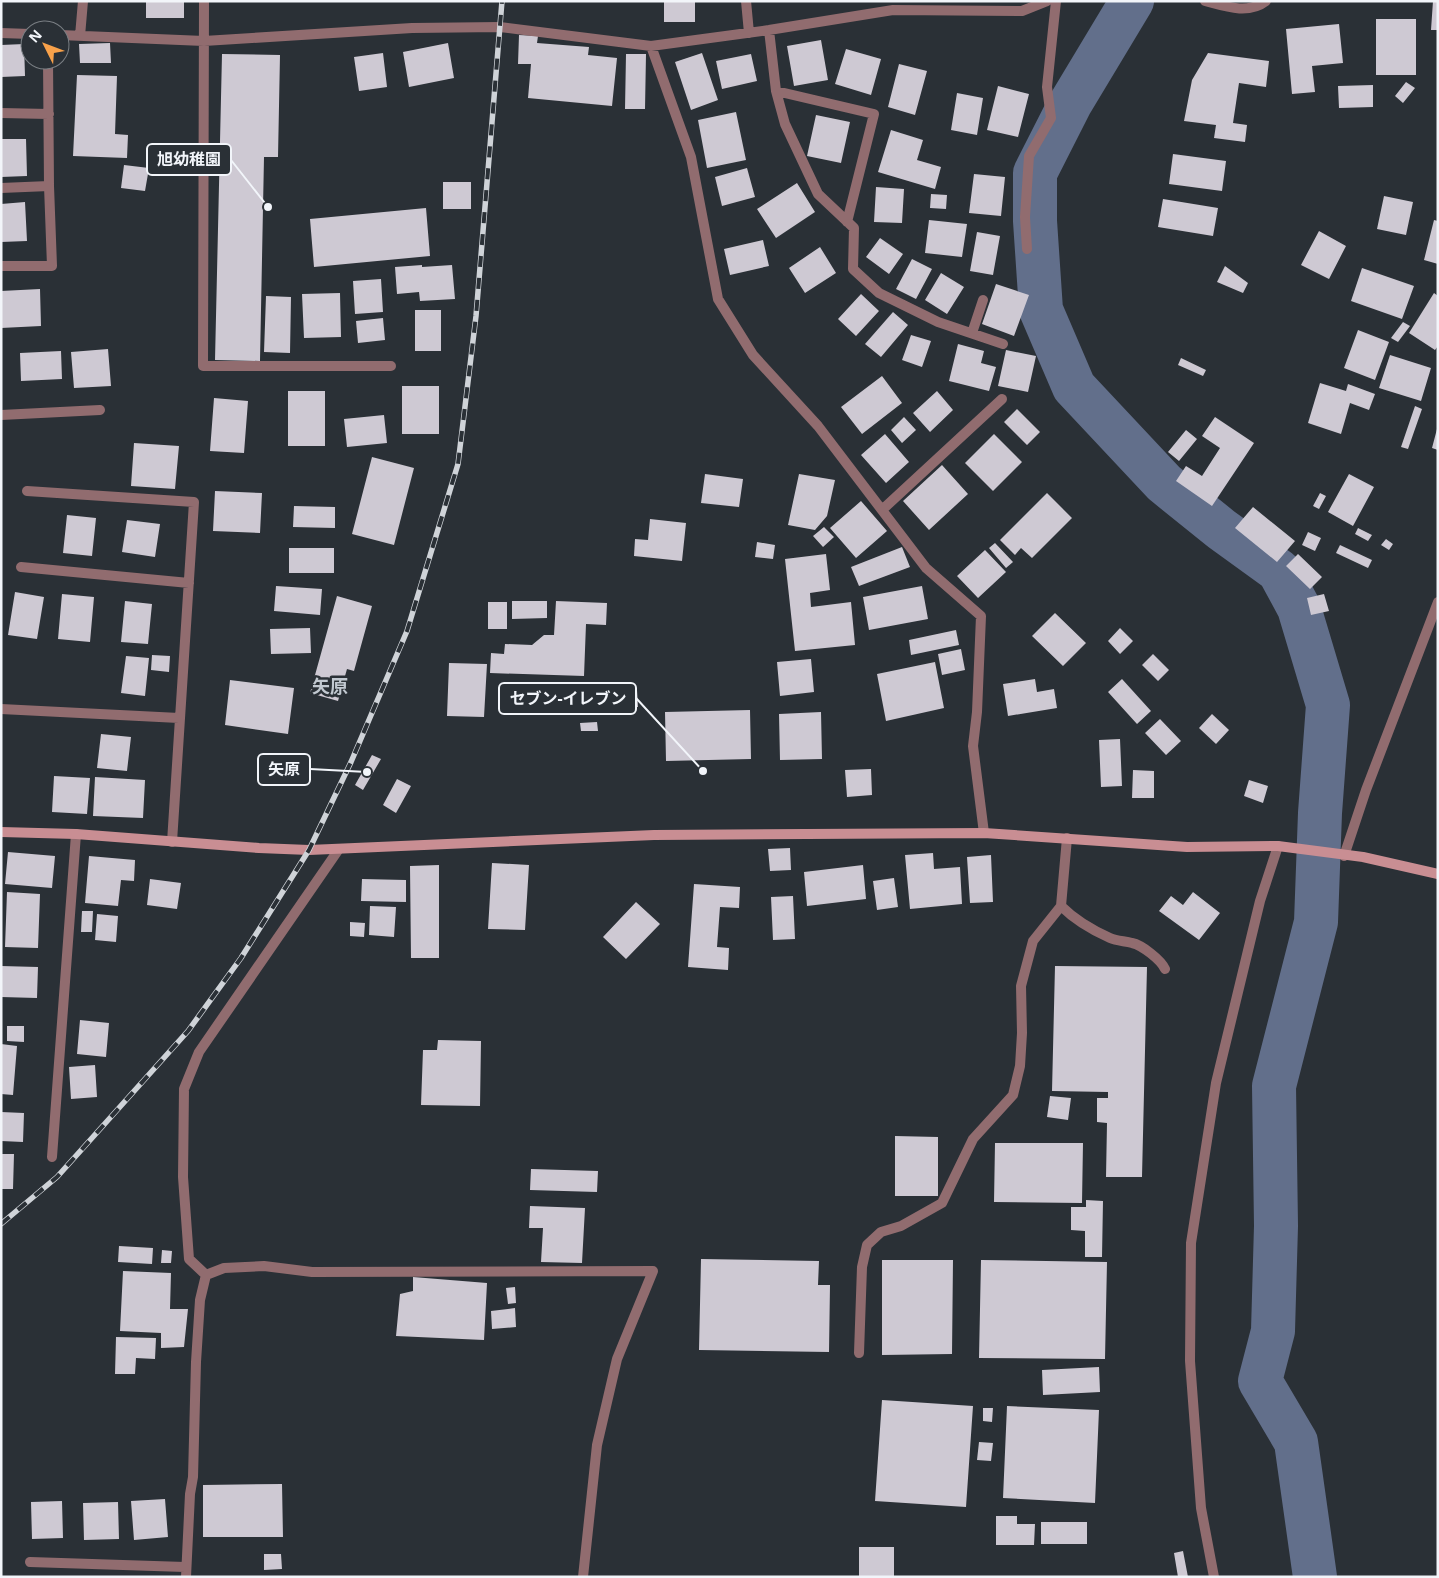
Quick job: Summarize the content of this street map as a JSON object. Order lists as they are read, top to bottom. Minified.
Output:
{"districts":["矢原"],"places":["旭幼稚園","セブン-イレブン","矢原"],"north":"top left"}
